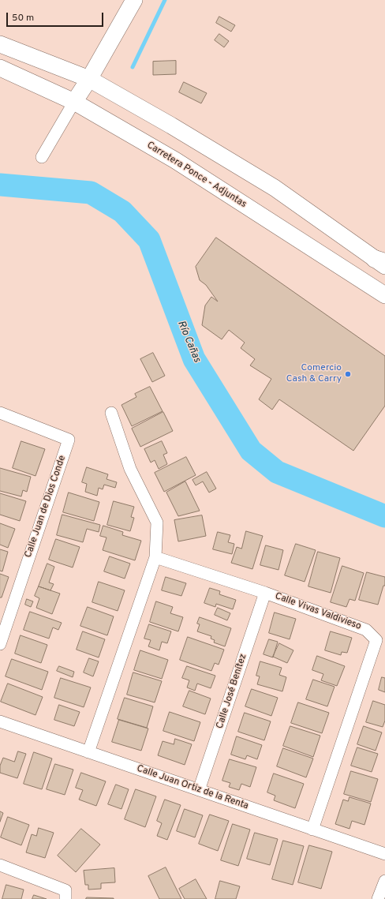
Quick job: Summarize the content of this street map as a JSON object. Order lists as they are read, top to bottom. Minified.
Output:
{"streets":{"street":["Carretera Ponce - Adjuntas","Calle Juan de Dios Conde","Calle Vivas Valdivieso","Calle José Benítez","Calle Juan Ortiz de la Renta"]},"crossings":[["Calle Vivas Valdivieso","Calle José Benítez"],["Calle Vivas Valdivieso","Calle Juan Ortiz de la Renta"],["Calle José Benítez","Calle Juan Ortiz de la Renta"]],"water":["Río Cañas"],"places":["Comercio Cash & Carry"],"scale_bar":"50 m"}
